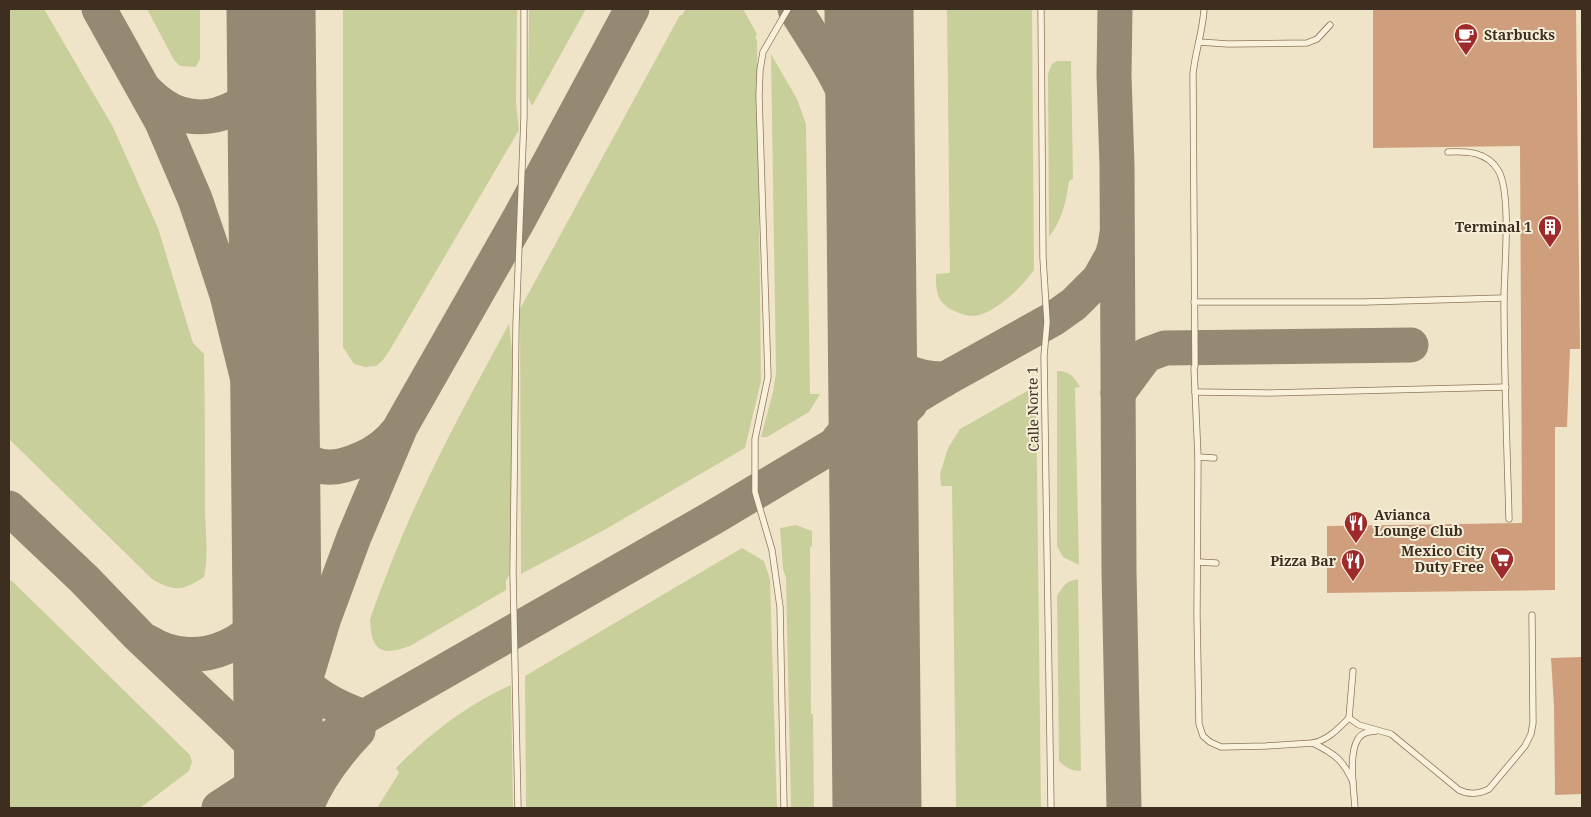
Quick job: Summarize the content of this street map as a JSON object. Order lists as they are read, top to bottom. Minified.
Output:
{"streets":{"lane":["Calle Norte 1"]},"places":{"cafe":["Starbucks"],"building":["Terminal 1"],"restaurant":["Avianca Lounge Club","Pizza Bar"],"supermarket":["Mexico City Duty Free"]}}
